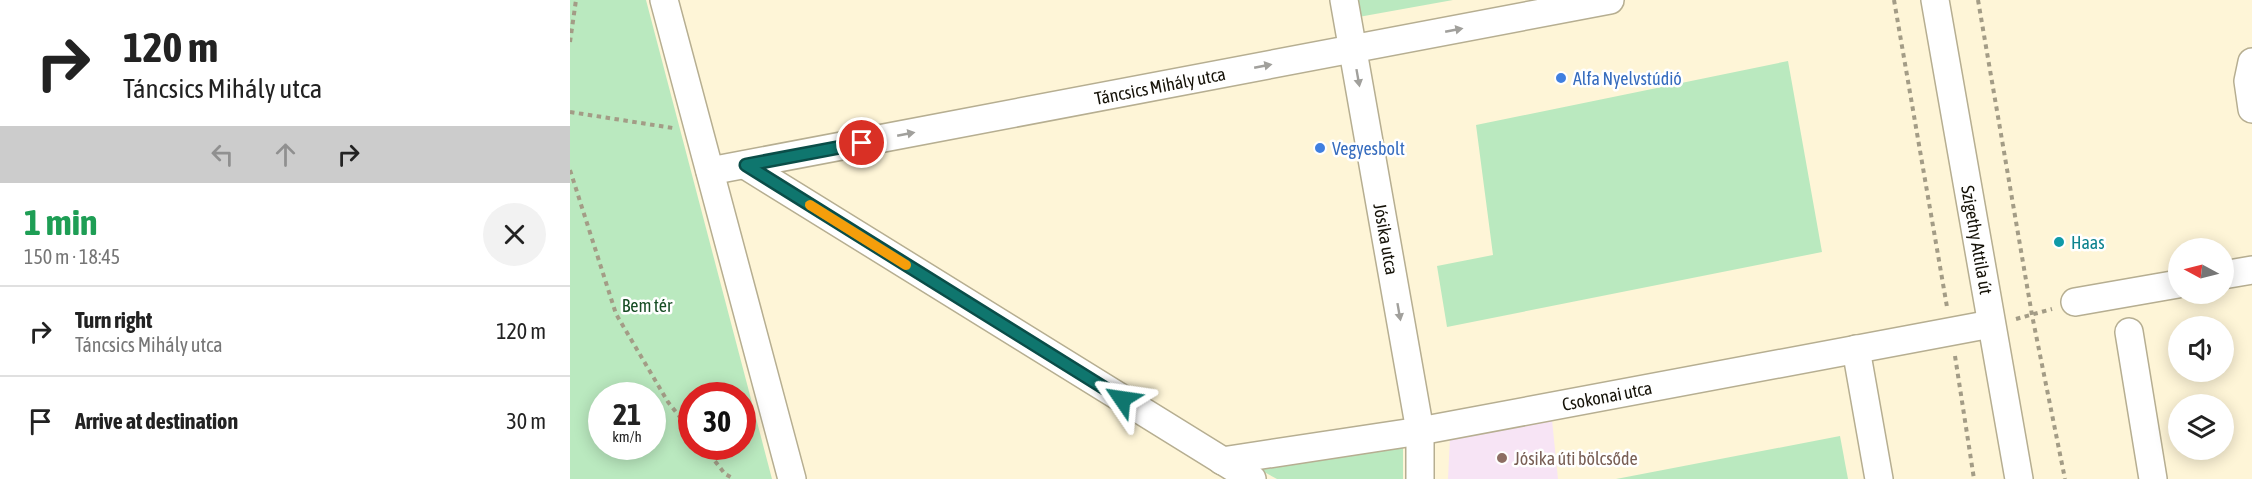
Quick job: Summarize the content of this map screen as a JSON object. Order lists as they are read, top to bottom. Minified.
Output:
{"streets":{"street":["Táncsics Mihály utca","Jósika utca","Szigethy Attila út","Csokonai utca"]},"crossings":[["Táncsics Mihály utca","Jósika utca"],["Jósika utca","Csokonai utca"],["Szigethy Attila út","Csokonai utca"]],"one_way":["Táncsics Mihály utca","Jósika utca"],"parks":["Bem tér"],"places":["Alfa Nyelvstúdió","Vegyesbolt","Haas","Jósika úti bölcsőde"],"north":"left","page":{"turn":["120 m","Táncsics Mihály utca"],"heading":["1 min","150 m · 18:45"],"list":[{"name":"Turn right","note":"Táncsics Mihály utca","value":"120 m"},{"name":"Arrive at destination","value":"30 m"}],"speed":"21 km/h","limit":"30"}}
